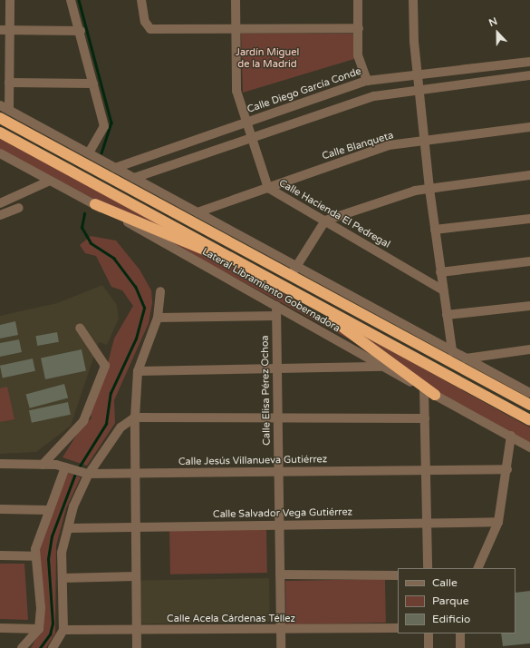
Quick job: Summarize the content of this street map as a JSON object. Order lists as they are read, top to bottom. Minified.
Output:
{"streets":{"street":["Calle Diego García Conde","Calle Blanqueta","Calle Hacienda El Pedregal","Lateral Libramiento Gobernadora","Calle Elisa Pérez Ochoa","Calle Jesús Villanueva Gutiérrez","Calle Salvador Vega Gutiérrez","Calle Acela Cárdenas Téllez"]},"crossings":[["Calle Diego García Conde","Calle Hacienda El Pedregal"],["Calle Blanqueta","Calle Hacienda El Pedregal"],["Lateral Libramiento Gobernadora","Calle Elisa Pérez Ochoa"],["Calle Elisa Pérez Ochoa","Calle Jesús Villanueva Gutiérrez"],["Calle Elisa Pérez Ochoa","Calle Salvador Vega Gutiérrez"],["Calle Elisa Pérez Ochoa","Calle Acela Cárdenas Téllez"]],"parks":["Jardín Miguel de la Madrid"],"legend":["Calle","Parque","Edificio"],"north":"top"}
